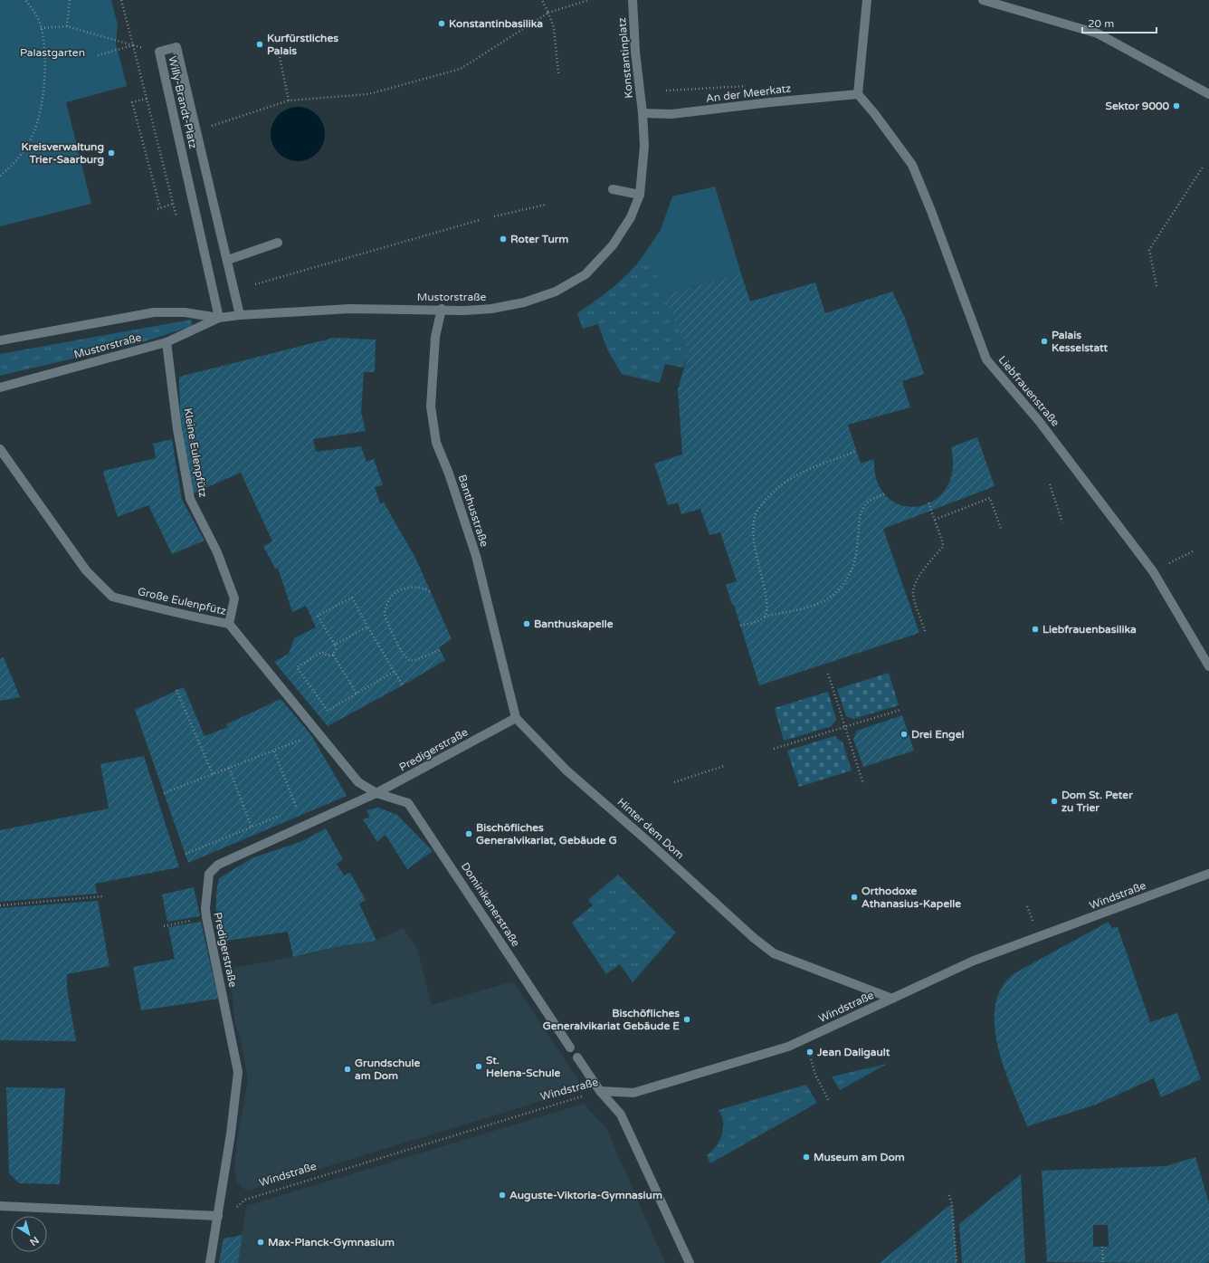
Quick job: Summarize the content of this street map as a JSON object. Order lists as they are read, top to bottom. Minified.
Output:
{"streets":{"street":["Konstantinplatz","An der Meerkatz","Willy-Brandt-Platz","Mustorstraße","Liebfrauenstraße","Kleine Eulenpfütz","Banthusstraße","Große Eulenpfütz","Predigerstraße","Hinter dem Dom","Windstraße","Dominikanerstraße"]},"crossings":[["Konstantinplatz","An der Meerkatz"],["Konstantinplatz","Mustorstraße"],["An der Meerkatz","Mustorstraße"],["An der Meerkatz","Liebfrauenstraße"],["Willy-Brandt-Platz","Mustorstraße"],["Mustorstraße","Kleine Eulenpfütz"],["Mustorstraße","Banthusstraße"],["Kleine Eulenpfütz","Große Eulenpfütz"],["Banthusstraße","Predigerstraße"],["Banthusstraße","Hinter dem Dom"],["Große Eulenpfütz","Predigerstraße"],["Große Eulenpfütz","Dominikanerstraße"],["Predigerstraße","Hinter dem Dom"],["Predigerstraße","Windstraße"],["Predigerstraße","Dominikanerstraße"],["Hinter dem Dom","Windstraße"]],"parks":["Palastgarten"],"places":["Konstantinbasilika","Kurfürstliches Palais","Sektor 9000","Kreisverwaltung Trier-Saarburg","Roter Turm","Palais Kesselstatt","Banthuskapelle","Liebfrauenbasilika","Drei Engel","Dom St. Peter zu Trier","Bischöfliches Generalvikariat, Gebäude G","Orthodoxe Athanasius-Kapelle","Bischöfliches Generalvikariat Gebäude E","Jean Daligault","St. Helena-Schule","Grundschule am Dom","Museum am Dom","Auguste-Viktoria-Gymnasium","Max-Planck-Gymnasium"],"scale_bar":"20 m","north":"bottom right"}
